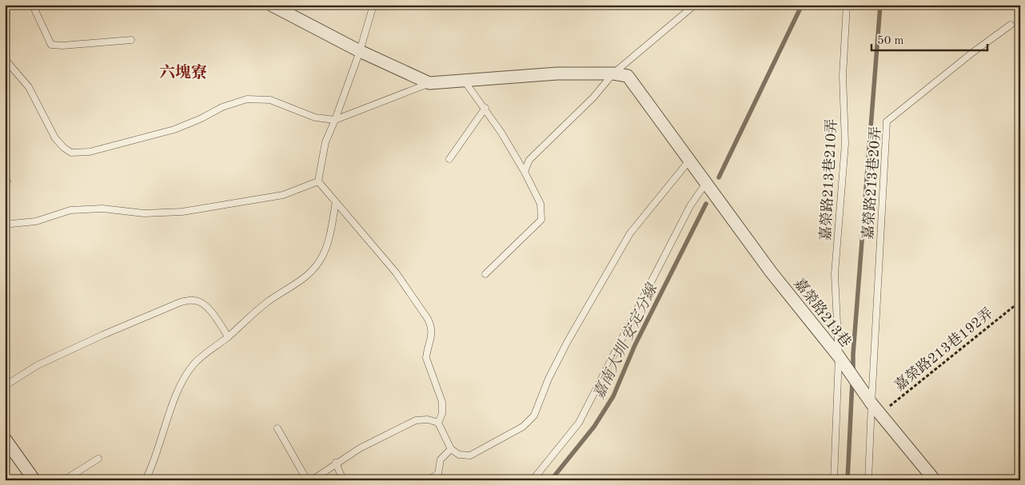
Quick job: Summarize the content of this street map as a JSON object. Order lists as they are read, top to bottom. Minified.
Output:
{"streets":{"street":["嘉榮路213巷"],"lane":["嘉榮路213巷210弄","嘉榮路213巷20弄"],"path":["嘉榮路213巷192弄"]},"crossings":[["嘉榮路213巷210弄","嘉榮路213巷"],["嘉榮路213巷20弄","嘉榮路213巷"],["嘉榮路213巷","嘉榮路213巷192弄"]],"districts":["六塊寮"],"water":["嘉南大圳 安定分線"],"scale_bar":"50 m"}
